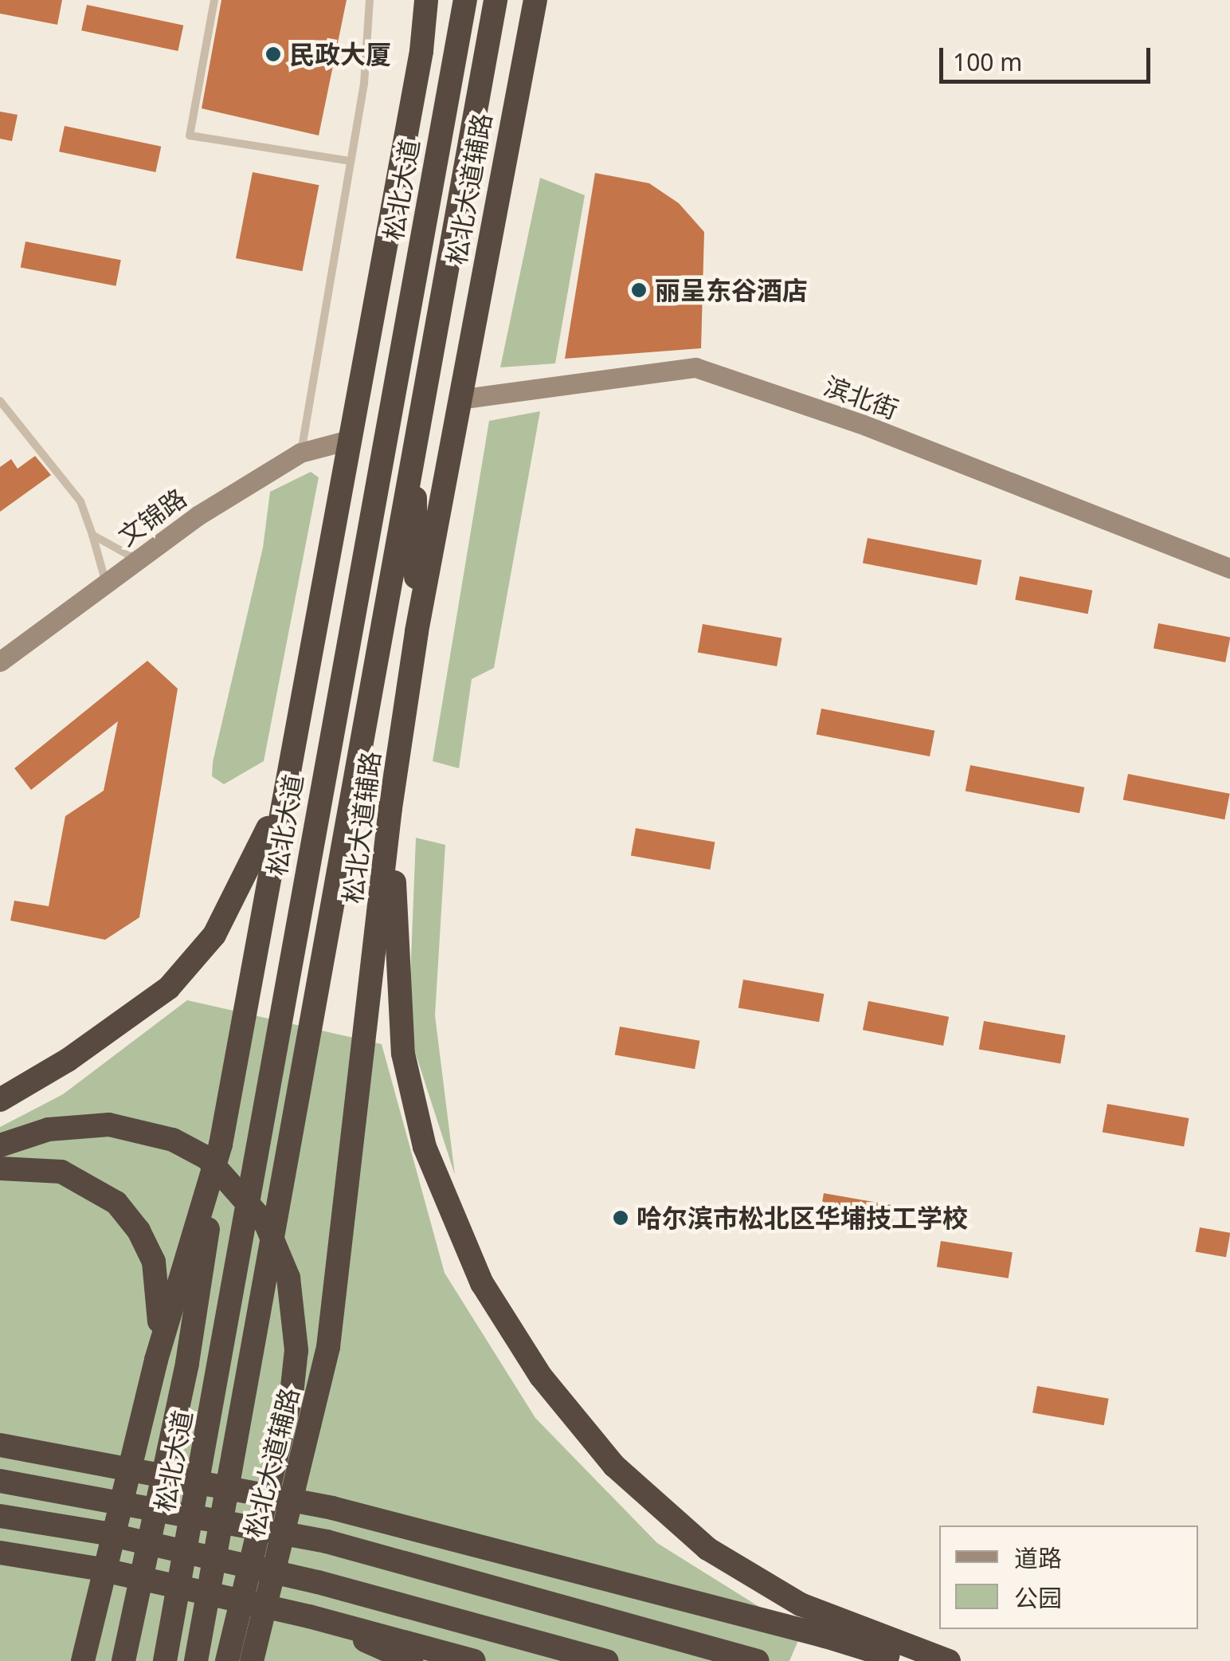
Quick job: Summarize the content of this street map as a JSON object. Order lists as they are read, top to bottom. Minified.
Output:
{"streets":{"highway":["松北大道辅路","松北大道"],"street":["滨北街","文锦路"]},"crossings":[["松北大道辅路","滨北街"]],"places":["民政大厦","丽呈东谷酒店","哈尔滨市松北区华埔技工学校"],"legend":["道路","公园"],"scale_bar":"100 m"}
